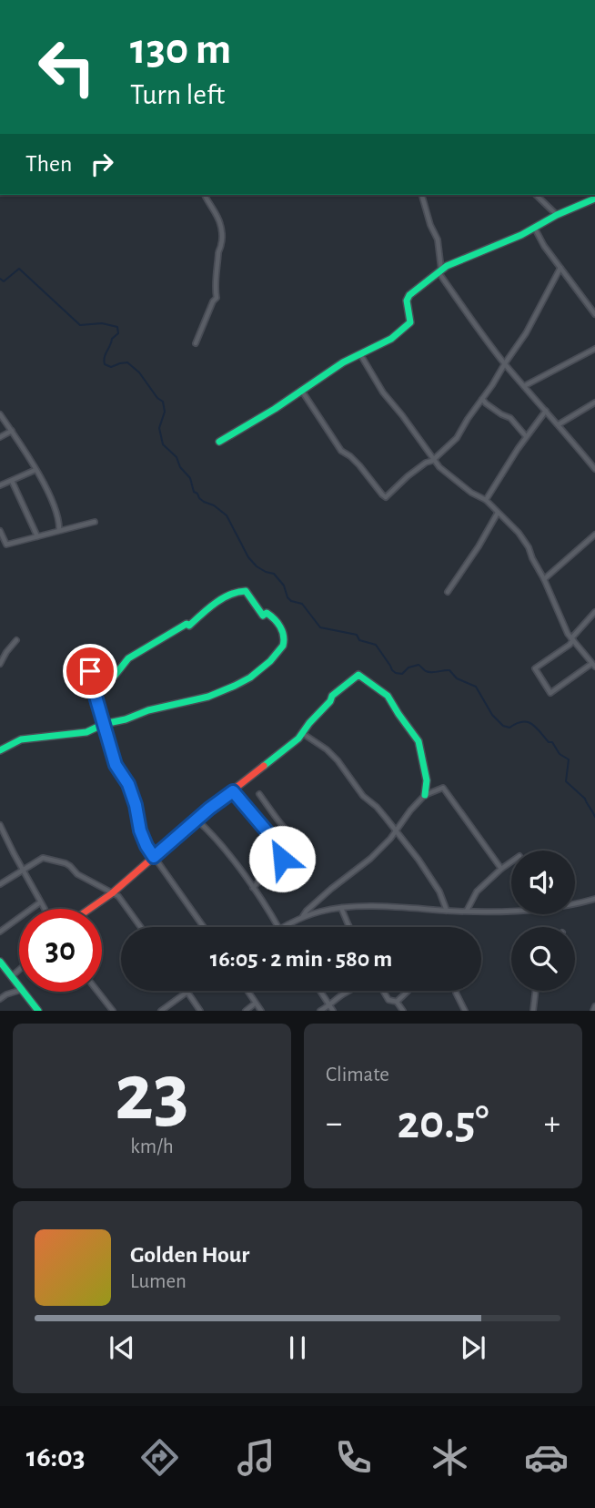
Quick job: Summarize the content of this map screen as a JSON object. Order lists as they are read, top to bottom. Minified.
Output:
{"page":{"turn":["130 m","Turn left"],"then":"Then","limit":"30","trip":"16:05 · 2 min · 580 m","tile":[["23","km/h"],"Climate"],"heat":["−","20.5°","+"],"song":["Golden Hour","Lumen"],"tabs":"16:03"}}
